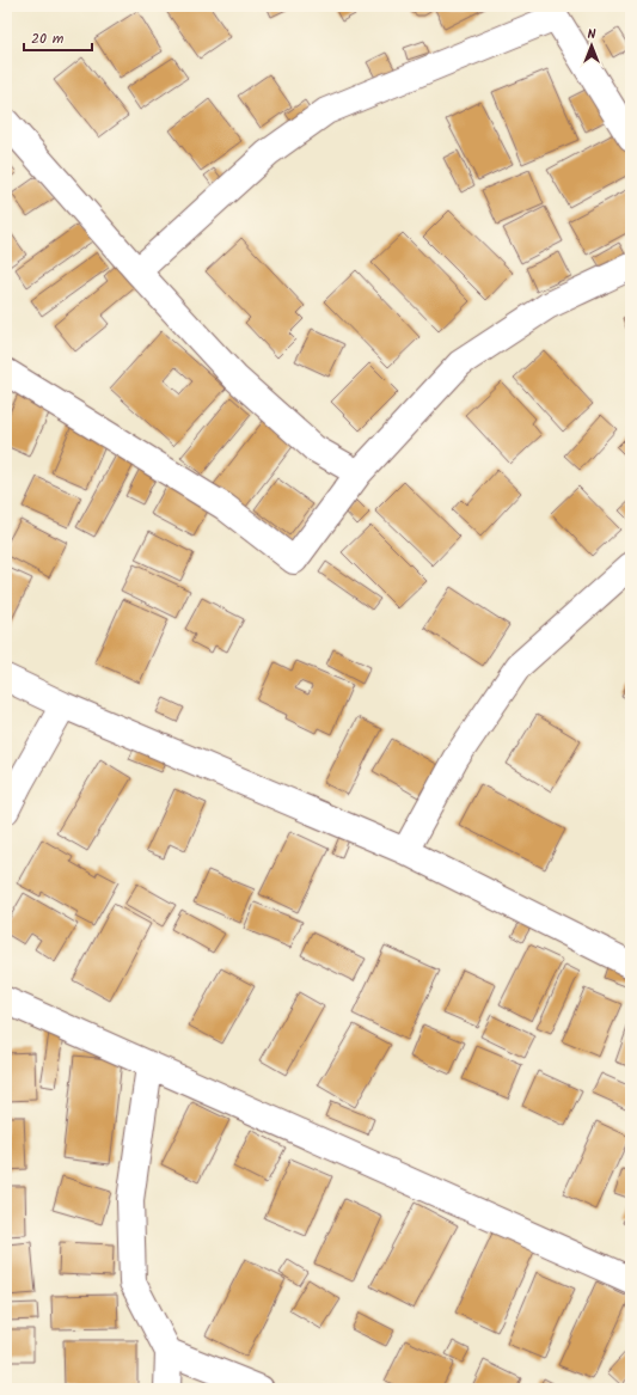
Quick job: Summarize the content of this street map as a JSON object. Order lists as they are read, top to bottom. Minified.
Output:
{"scale_bar":"20 m","north":"top"}
